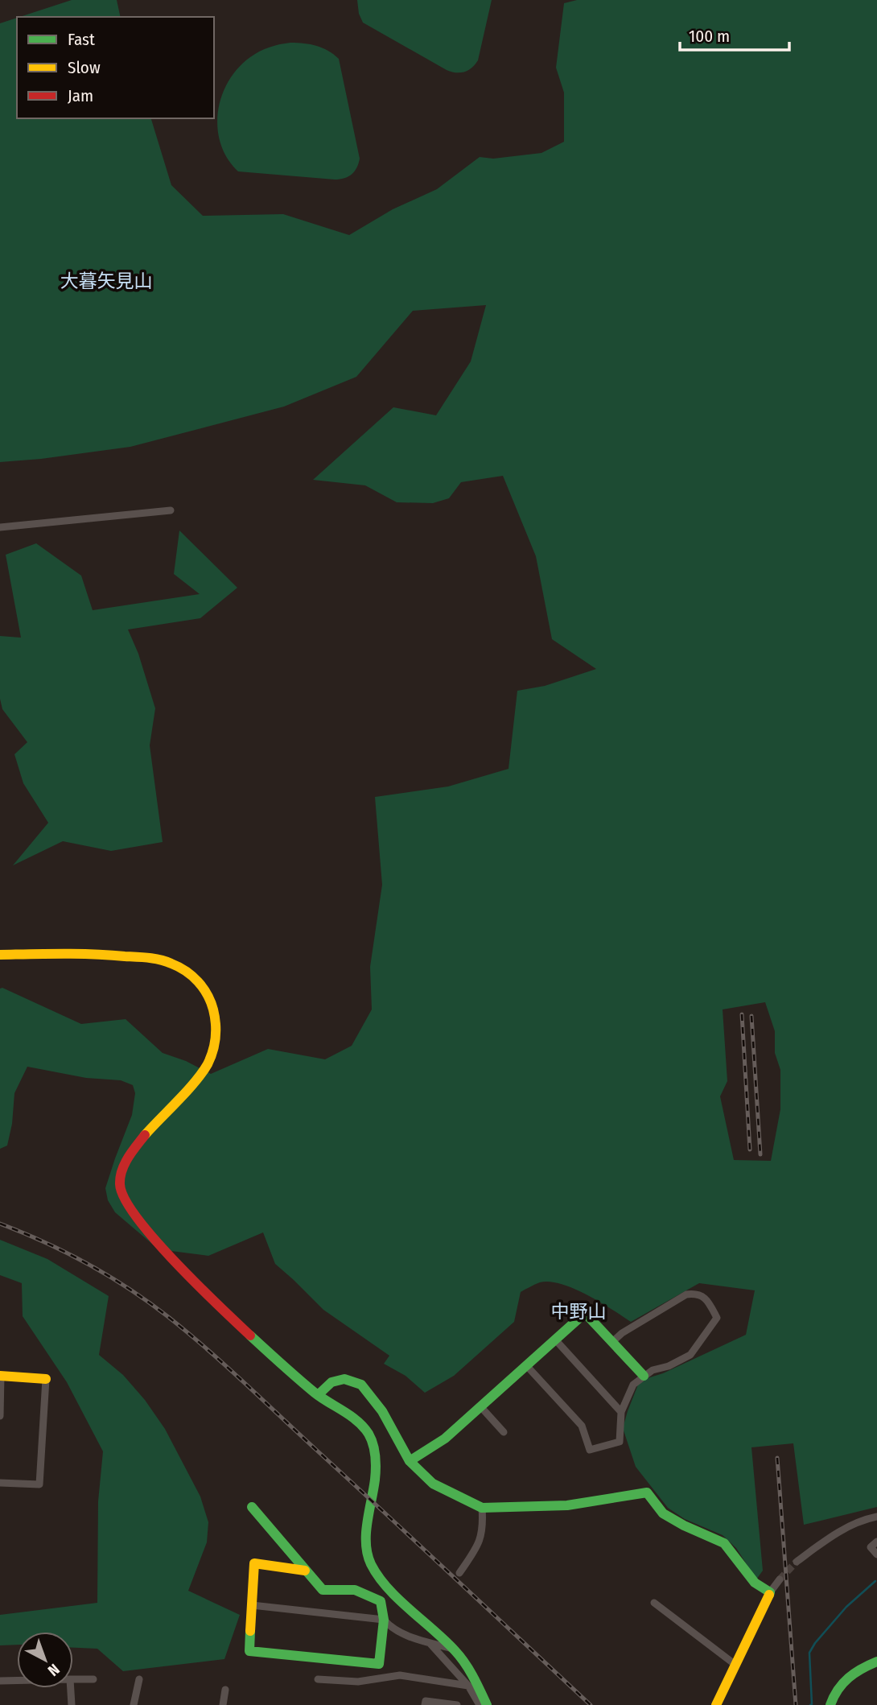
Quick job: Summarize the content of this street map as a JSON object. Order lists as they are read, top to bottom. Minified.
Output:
{"districts":["大暮矢見山","中野山"],"legend":["Fast","Slow","Jam"],"scale_bar":"100 m","north":"bottom right"}
